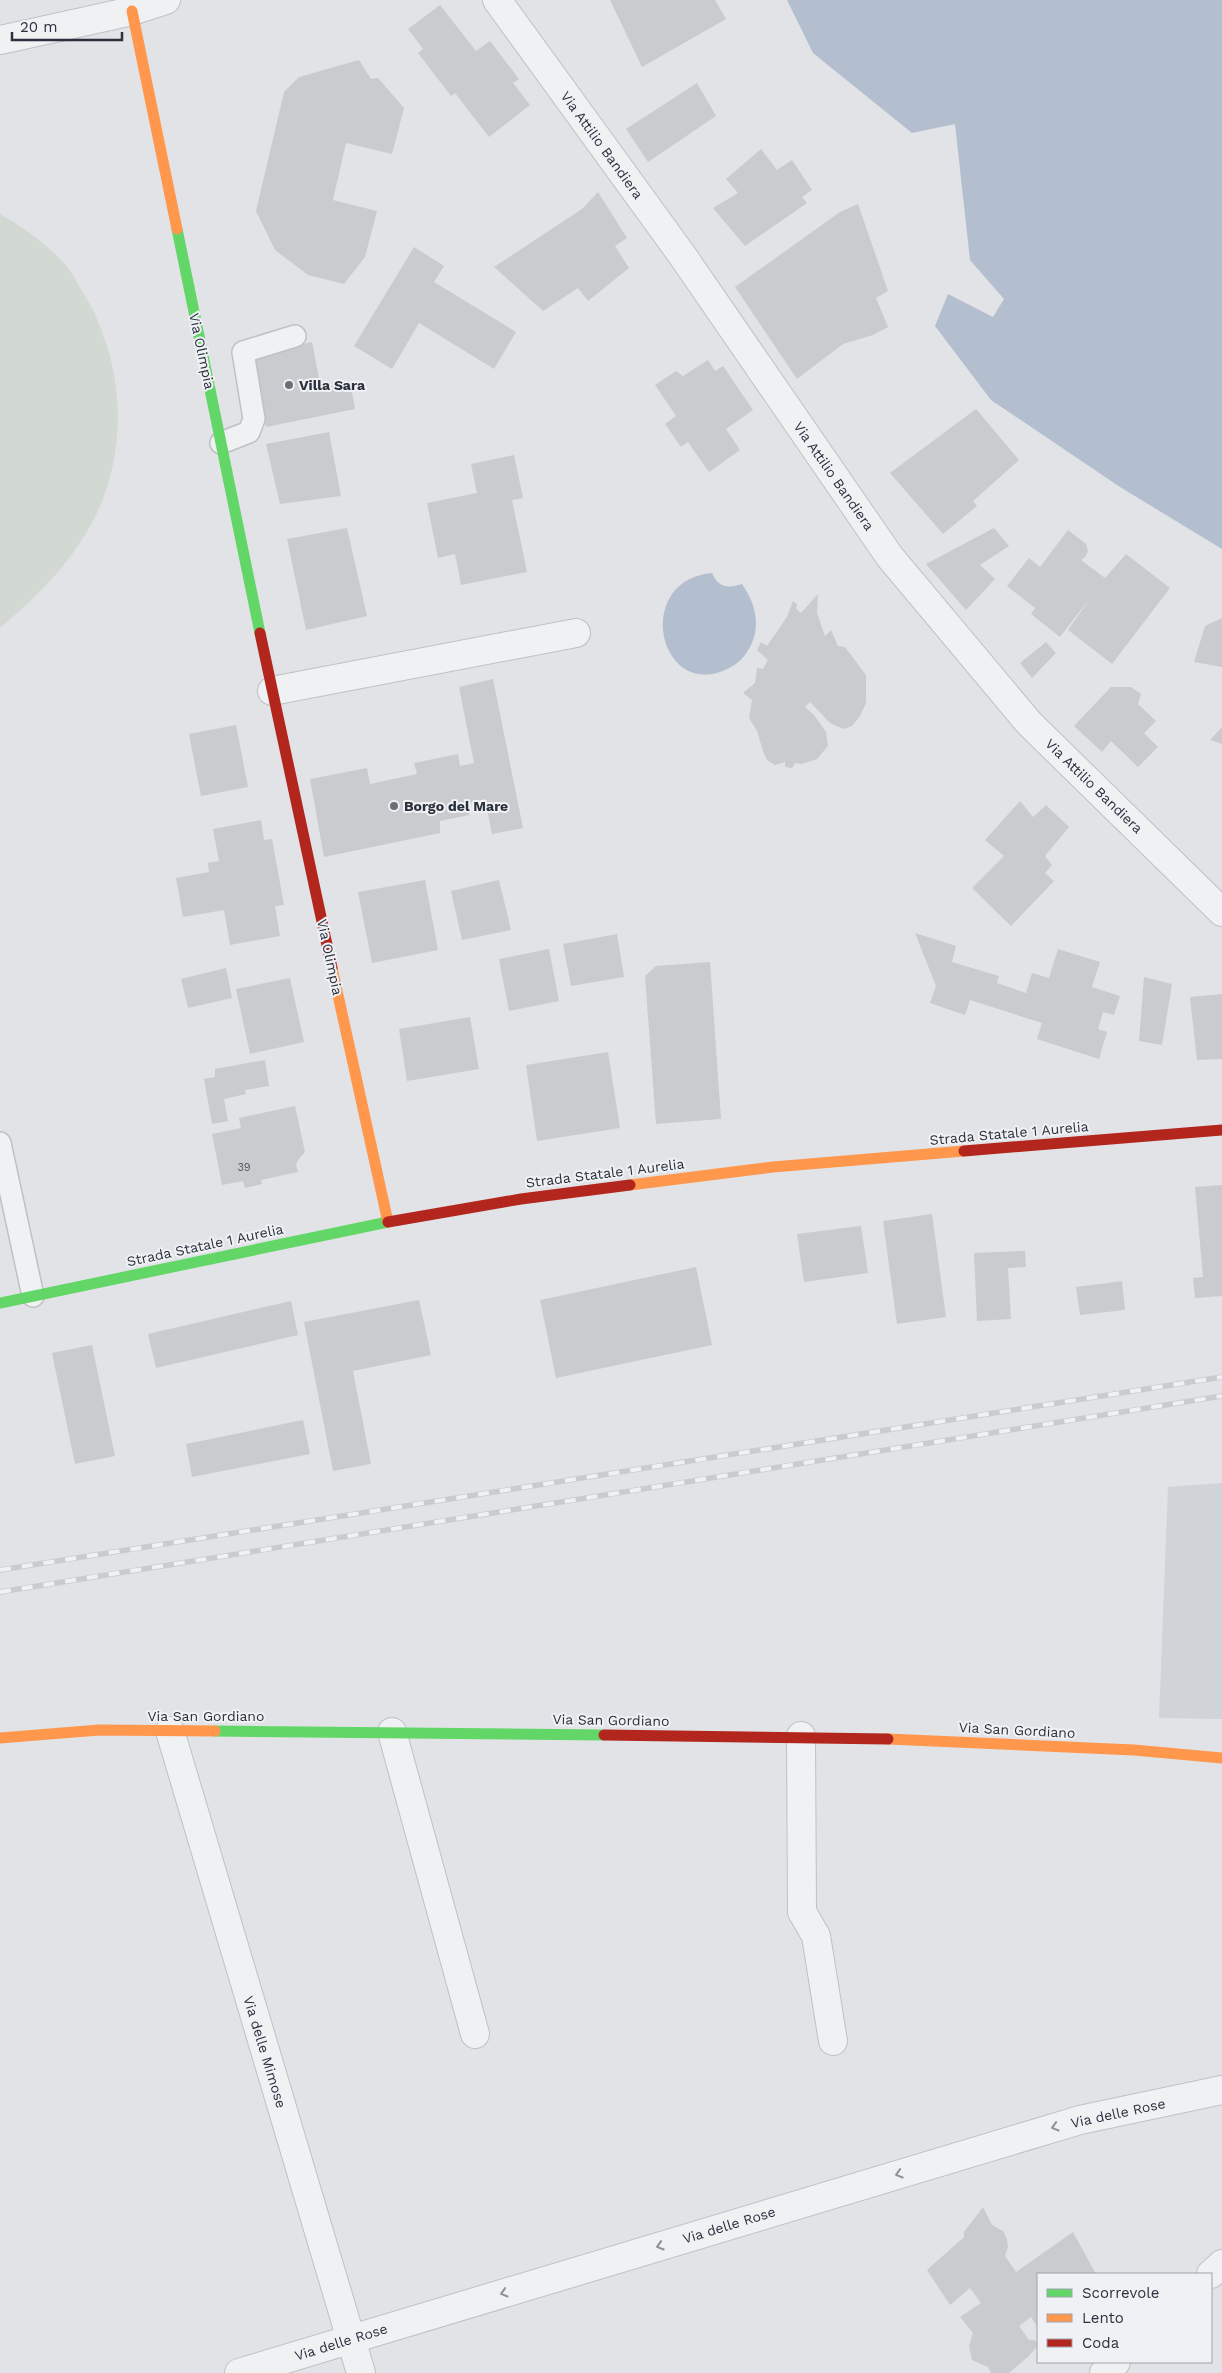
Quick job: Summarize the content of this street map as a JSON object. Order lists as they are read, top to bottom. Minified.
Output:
{"streets":{"street":["Via Attilio Bandiera","Via Olimpia","Strada Statale 1 Aurelia","Via San Gordiano","Via delle Mimose","Via delle Rose"]},"crossings":[["Via Olimpia","Strada Statale 1 Aurelia"],["Via San Gordiano","Via delle Mimose"],["Via delle Mimose","Via delle Rose"]],"one_way":["Via delle Rose"],"places":["Villa Sara","Borgo del Mare"],"house_numbers":["39"],"legend":["Scorrevole","Lento","Coda"],"scale_bar":"20 m"}
